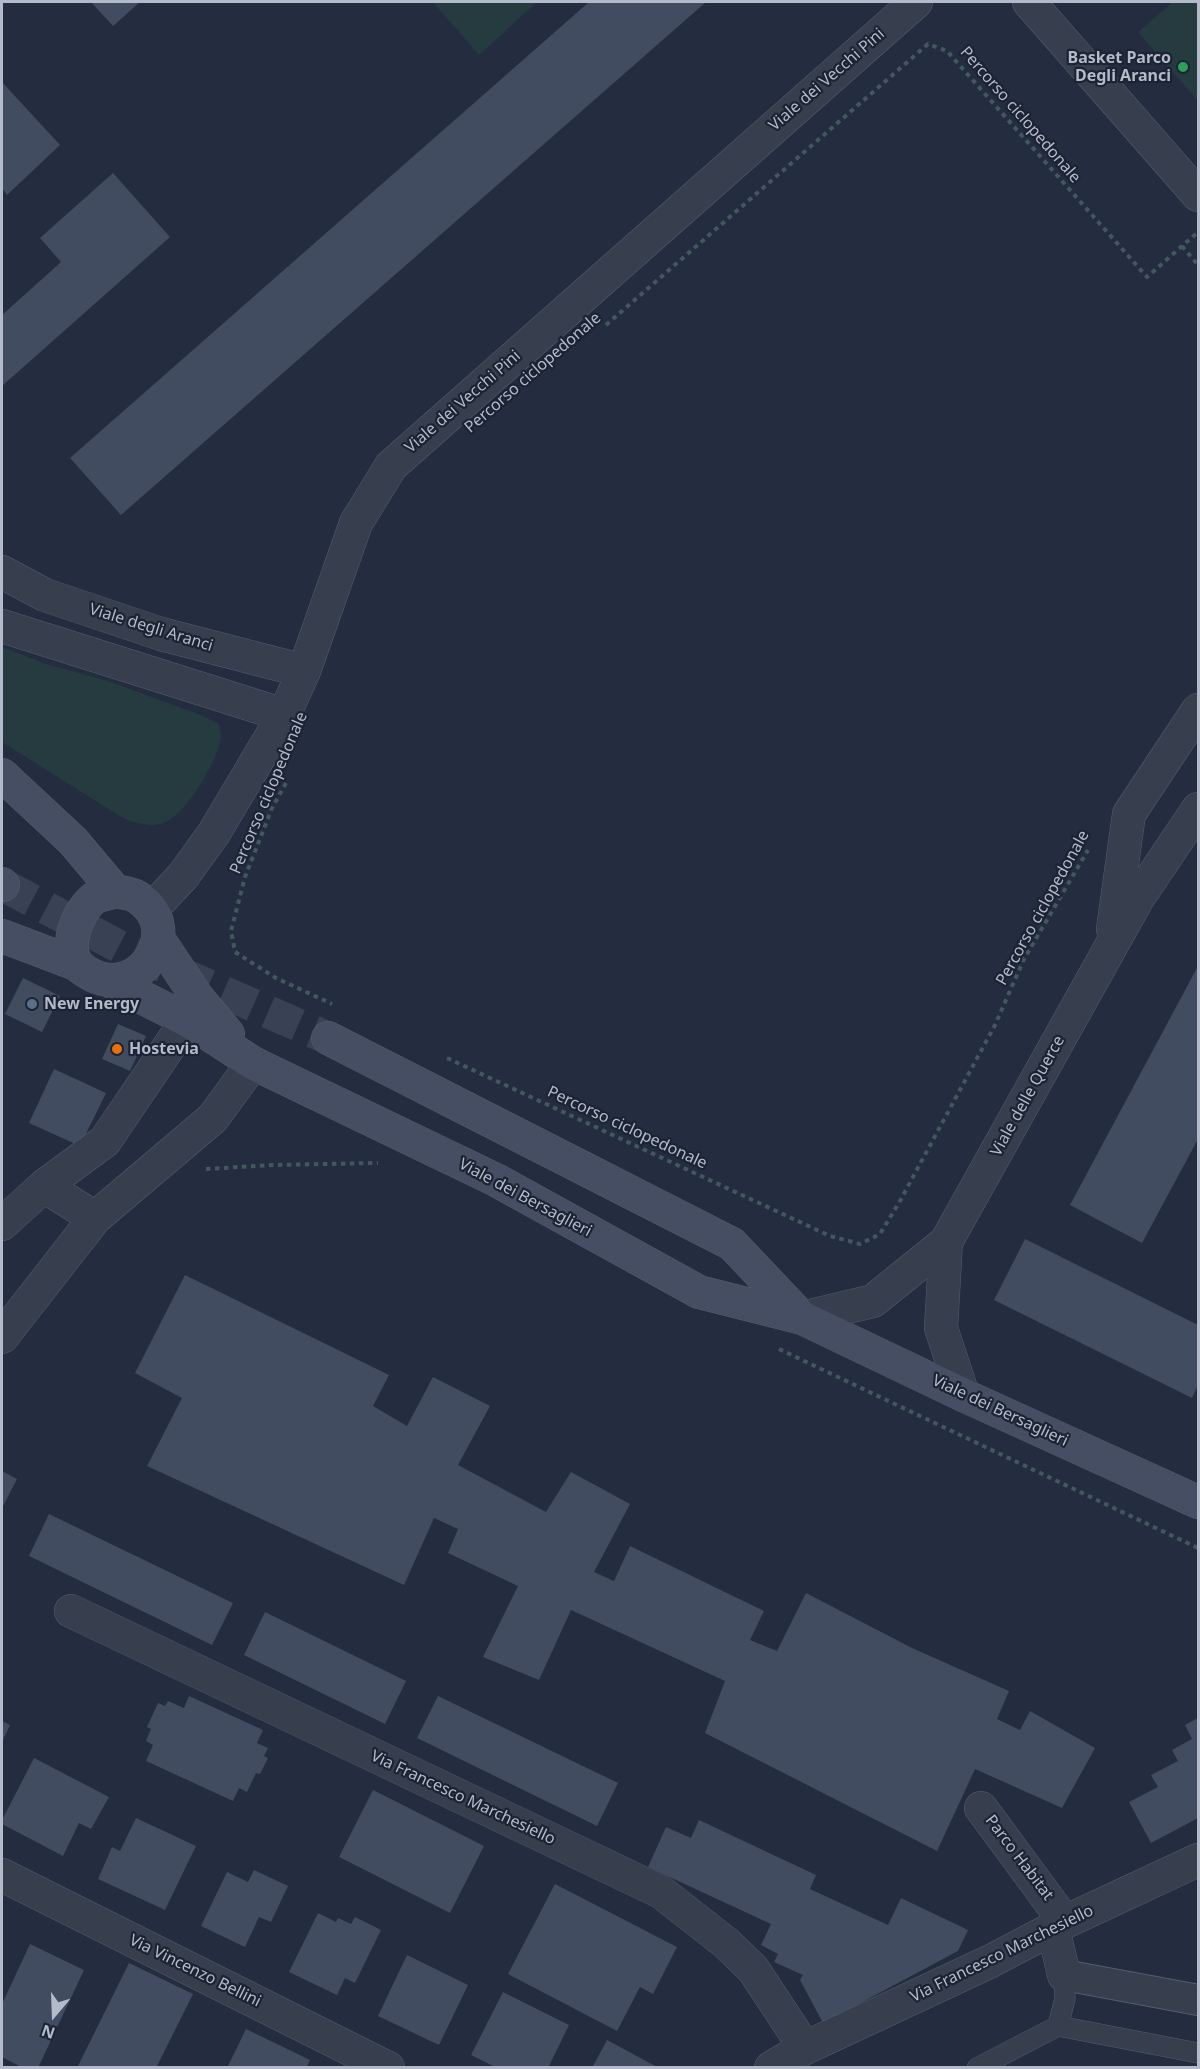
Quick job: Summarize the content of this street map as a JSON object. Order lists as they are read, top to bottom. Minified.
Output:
{"streets":{"main road":["Viale dei Bersaglieri"],"street":["Viale dei Vecchi Pini","Viale degli Aranci","Viale delle Querce","Via Francesco Marchesiello","Parco Habitat","Via Vincenzo Bellini"],"path":["Percorso ciclopedonale"]},"crossings":[["Viale dei Vecchi Pini","Viale degli Aranci"],["Viale dei Vecchi Pini","Viale dei Bersaglieri"],["Viale delle Querce","Viale dei Bersaglieri"],["Via Francesco Marchesiello","Parco Habitat"]],"places":["Basket Parco Degli Aranci","New Energy","Hostevia"],"north":"bottom"}
